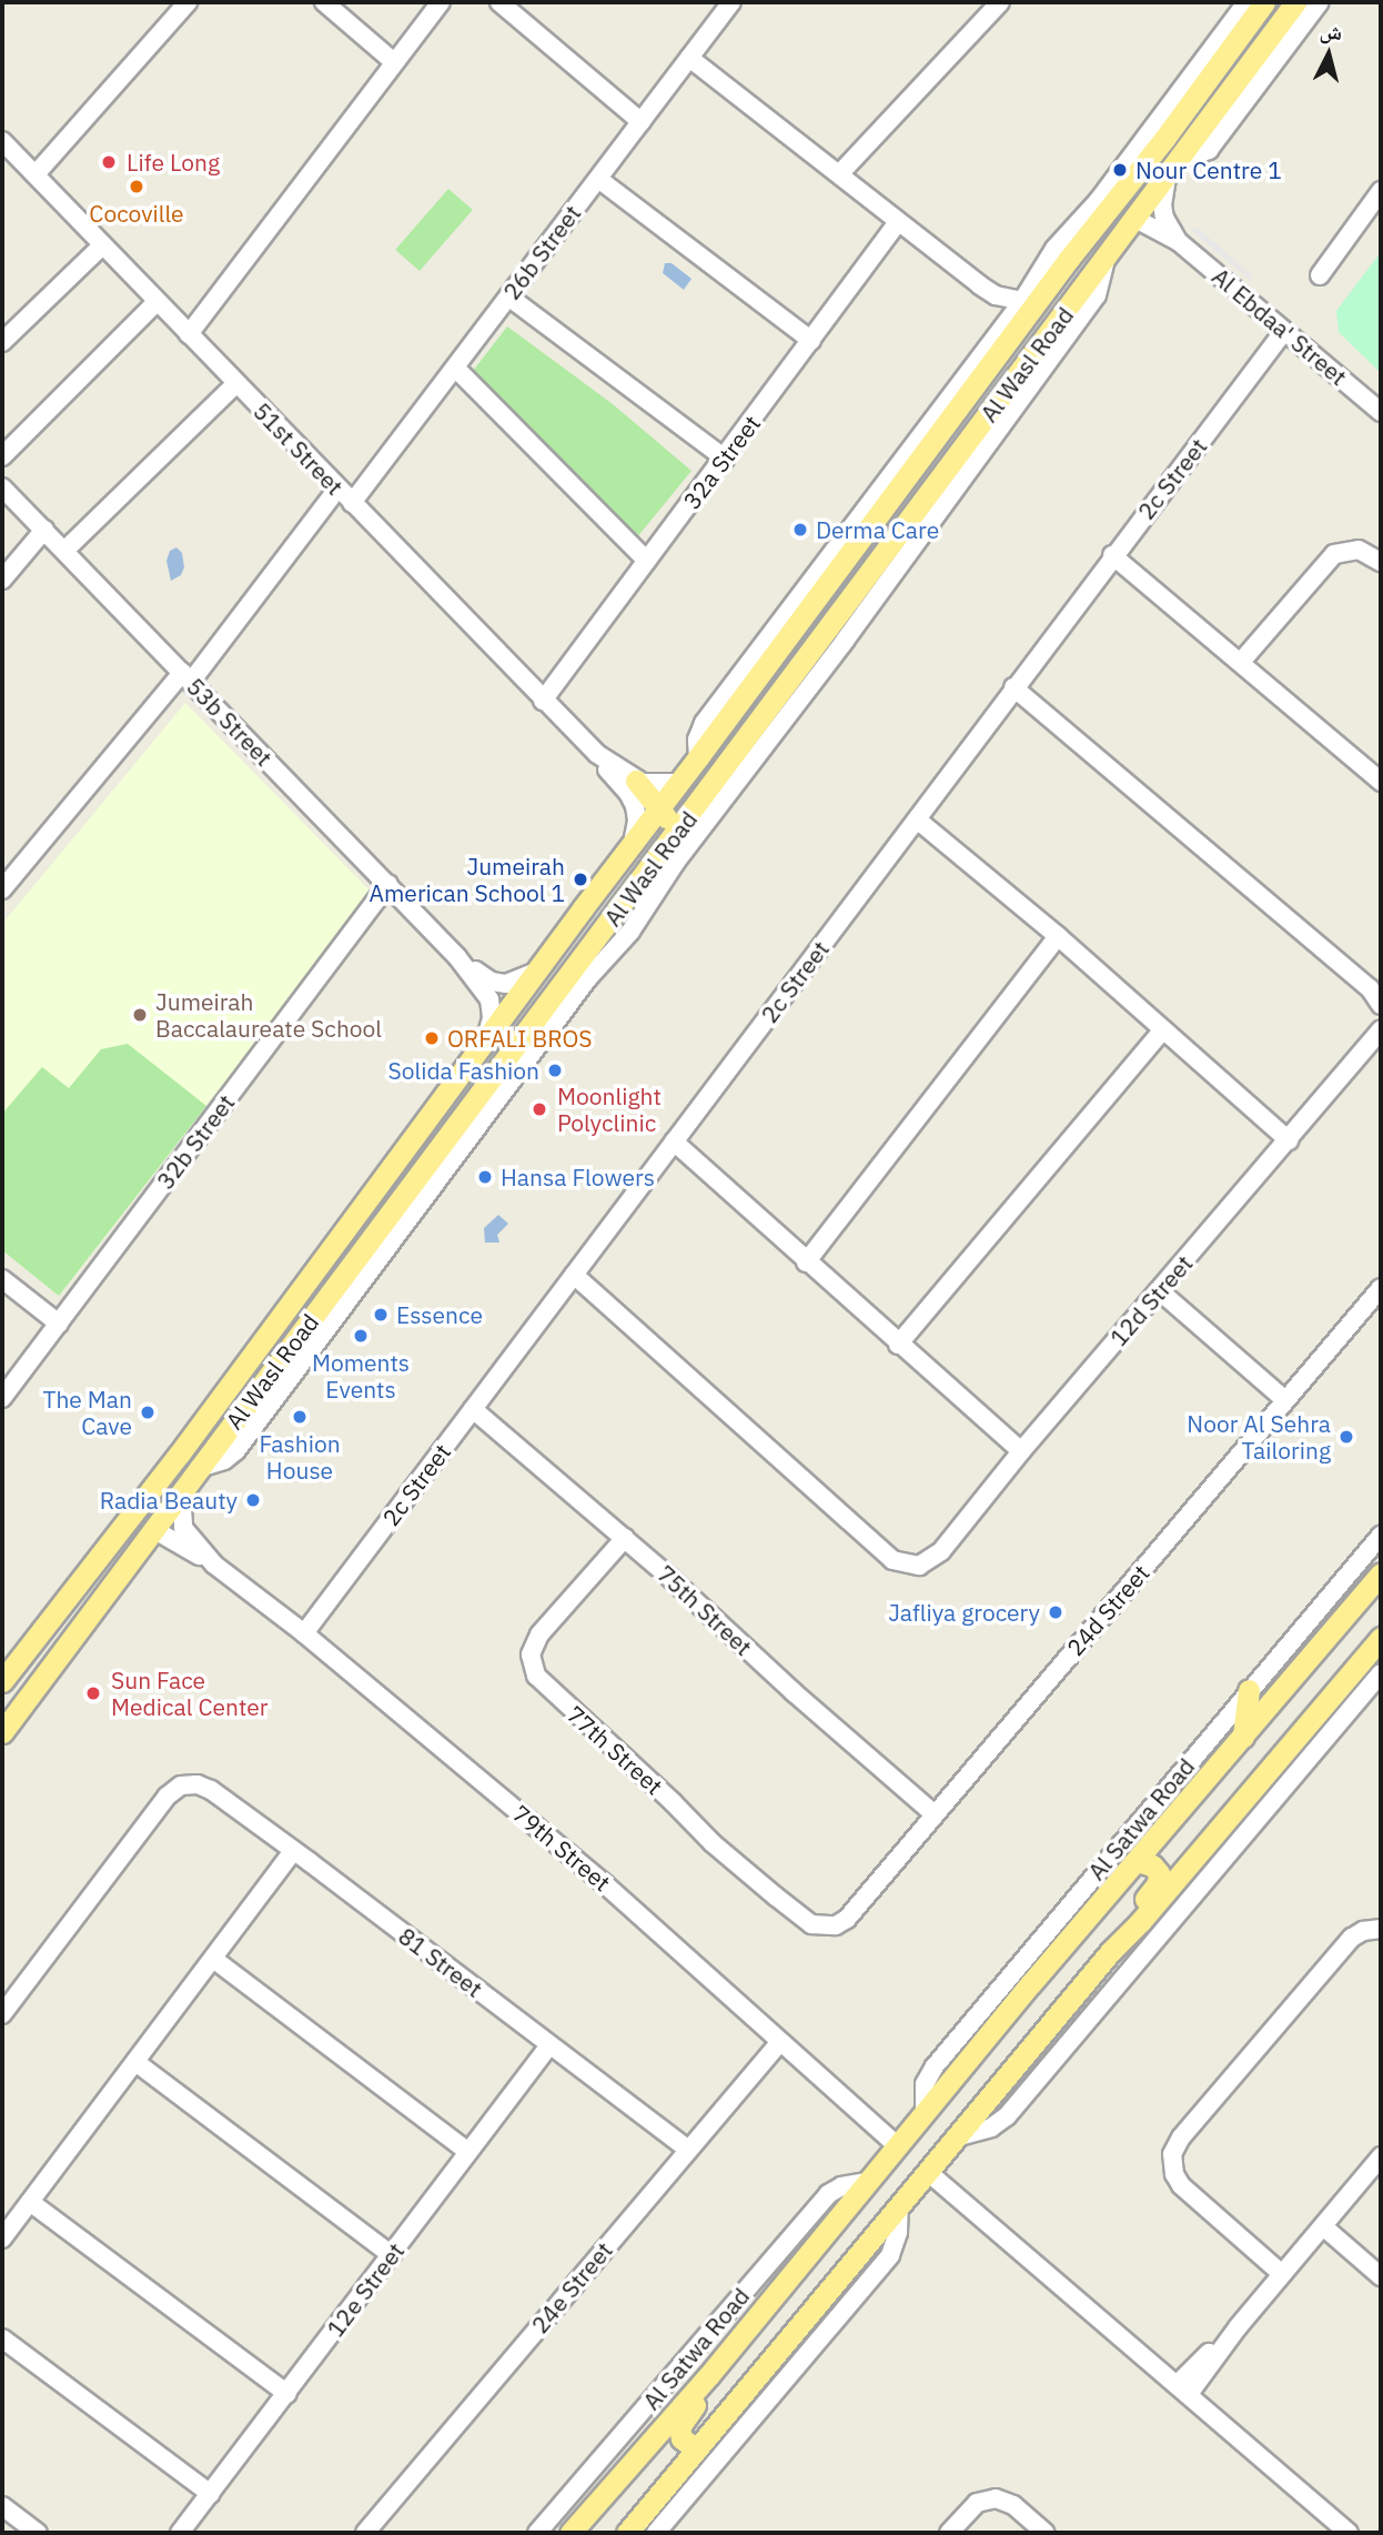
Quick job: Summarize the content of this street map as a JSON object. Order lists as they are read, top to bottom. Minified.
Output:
{"streets":{"main road":["Al Wasl Road","Al Satwa Road"],"street":["26b Street","Al Ebdaa' Street","51st Street","32a Street","2c Street","53b Street","32b Street","12d Street","75th Street","24d Street","77th Street","79th Street","81 Street","24e Street","12e Street"]},"crossings":[["26b Street","51st Street"],["Al Ebdaa' Street","Al Wasl Road"],["Al Ebdaa' Street","2c Street"],["Al Wasl Road","51st Street"],["Al Wasl Road","53b Street"],["Al Wasl Road","79th Street"],["51st Street","32a Street"],["2c Street","12d Street"],["2c Street","75th Street"],["2c Street","79th Street"],["53b Street","32b Street"],["75th Street","24d Street"],["75th Street","77th Street"],["24d Street","77th Street"],["Al Satwa Road","79th Street"],["79th Street","24e Street"],["81 Street","24e Street"],["81 Street","12e Street"]],"places":["Life Long","Nour Centre 1","Cocoville","Derma Care","Jumeirah American School 1","Jumeirah Baccalaureate School","ORFALI BROS","Solida Fashion","Moonlight Polyclinic","Hansa Flowers","Essence","Moments Events","The Man Cave","Fashion House","Noor Al Sehra Tailoring","Radia Beauty","Jafliya grocery","Sun Face Medical Center"],"north":"top"}
